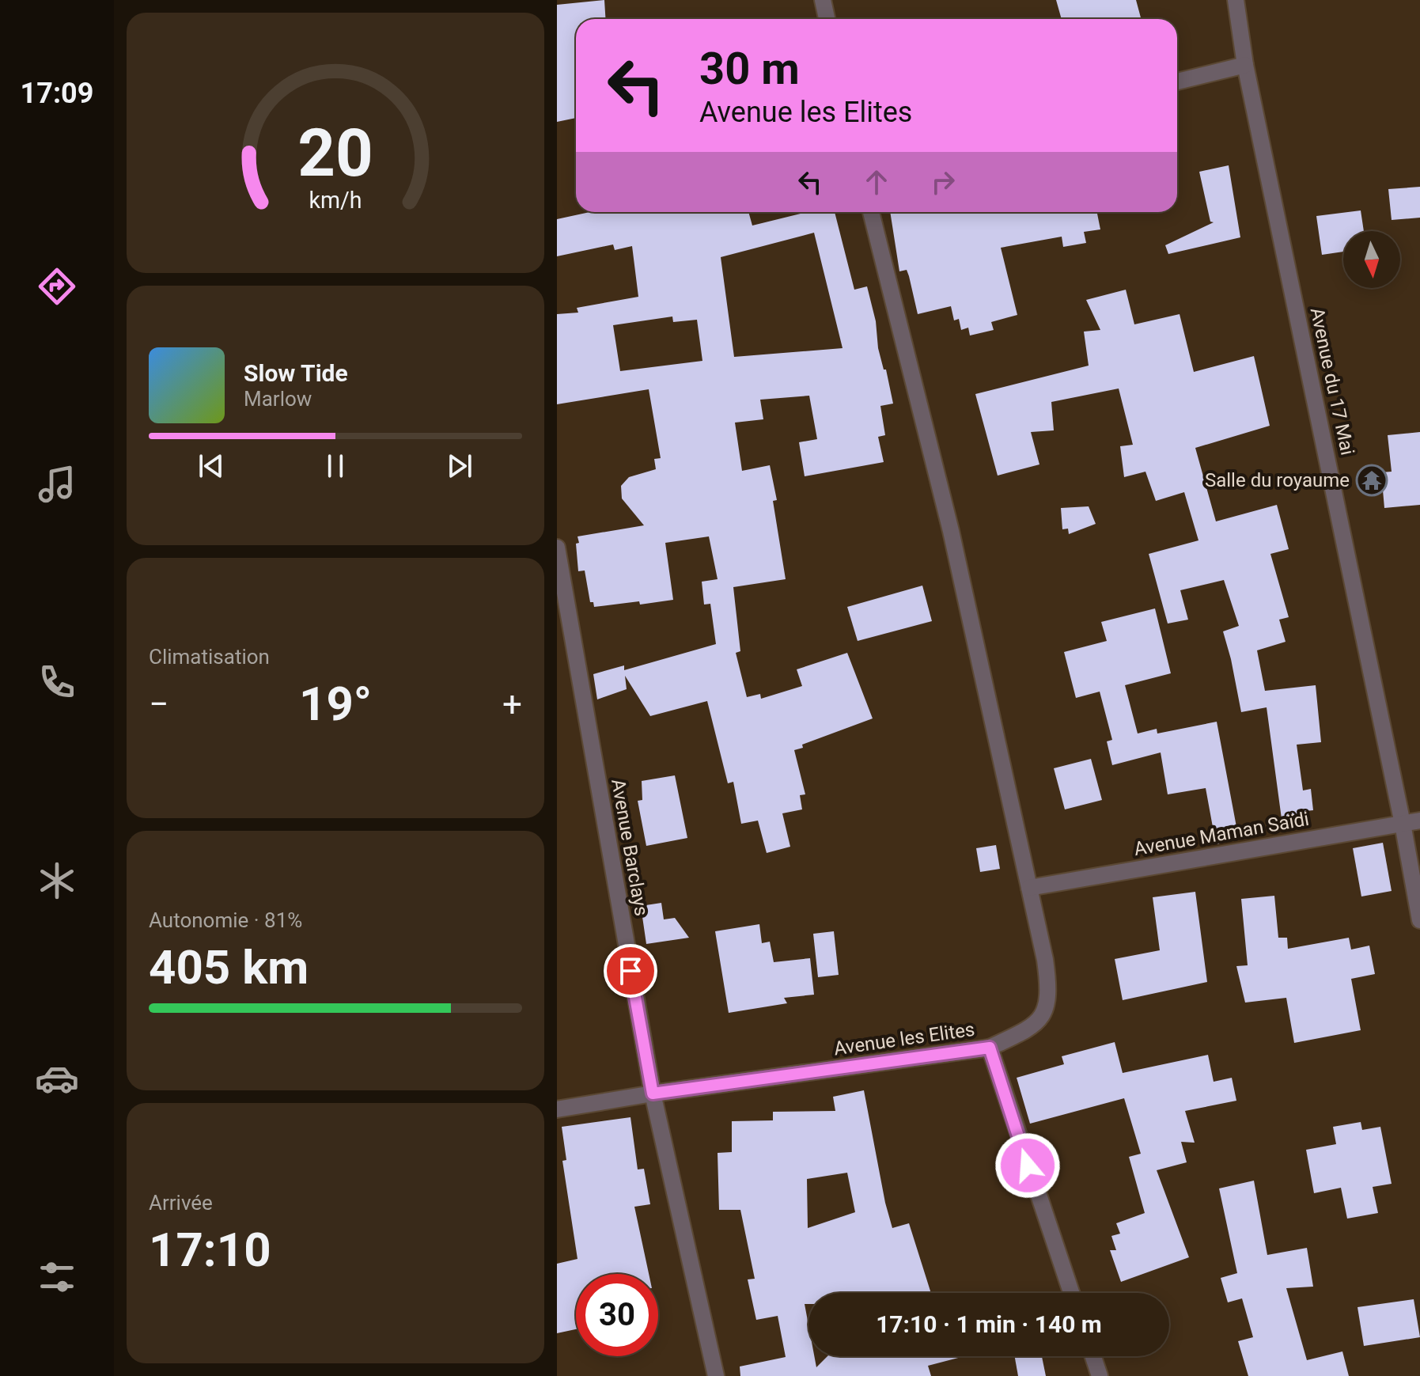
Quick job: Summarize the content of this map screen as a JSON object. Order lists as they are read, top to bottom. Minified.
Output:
{"streets":{"street":["Avenue du 17 Mai","Avenue Maman Saïdi","Avenue Barclays","Avenue les Elites"]},"crossings":[["Avenue du 17 Mai","Avenue Maman Saïdi"],["Avenue Barclays","Avenue les Elites"]],"places":{"temple":["Salle du royaume"]},"north":"bottom","page":{"tabs":"17:09","turn":["30 m","Avenue les Elites"],"song":["Slow Tide","Marlow"],"tile":["Climatisation",["Autonomie · 81%","405 km"],["Arrivée","17:10"]],"heat":["−","19°","+"],"limit":"30","trip":"17:10 · 1 min · 140 m","gauge":["20","km/h"]}}
